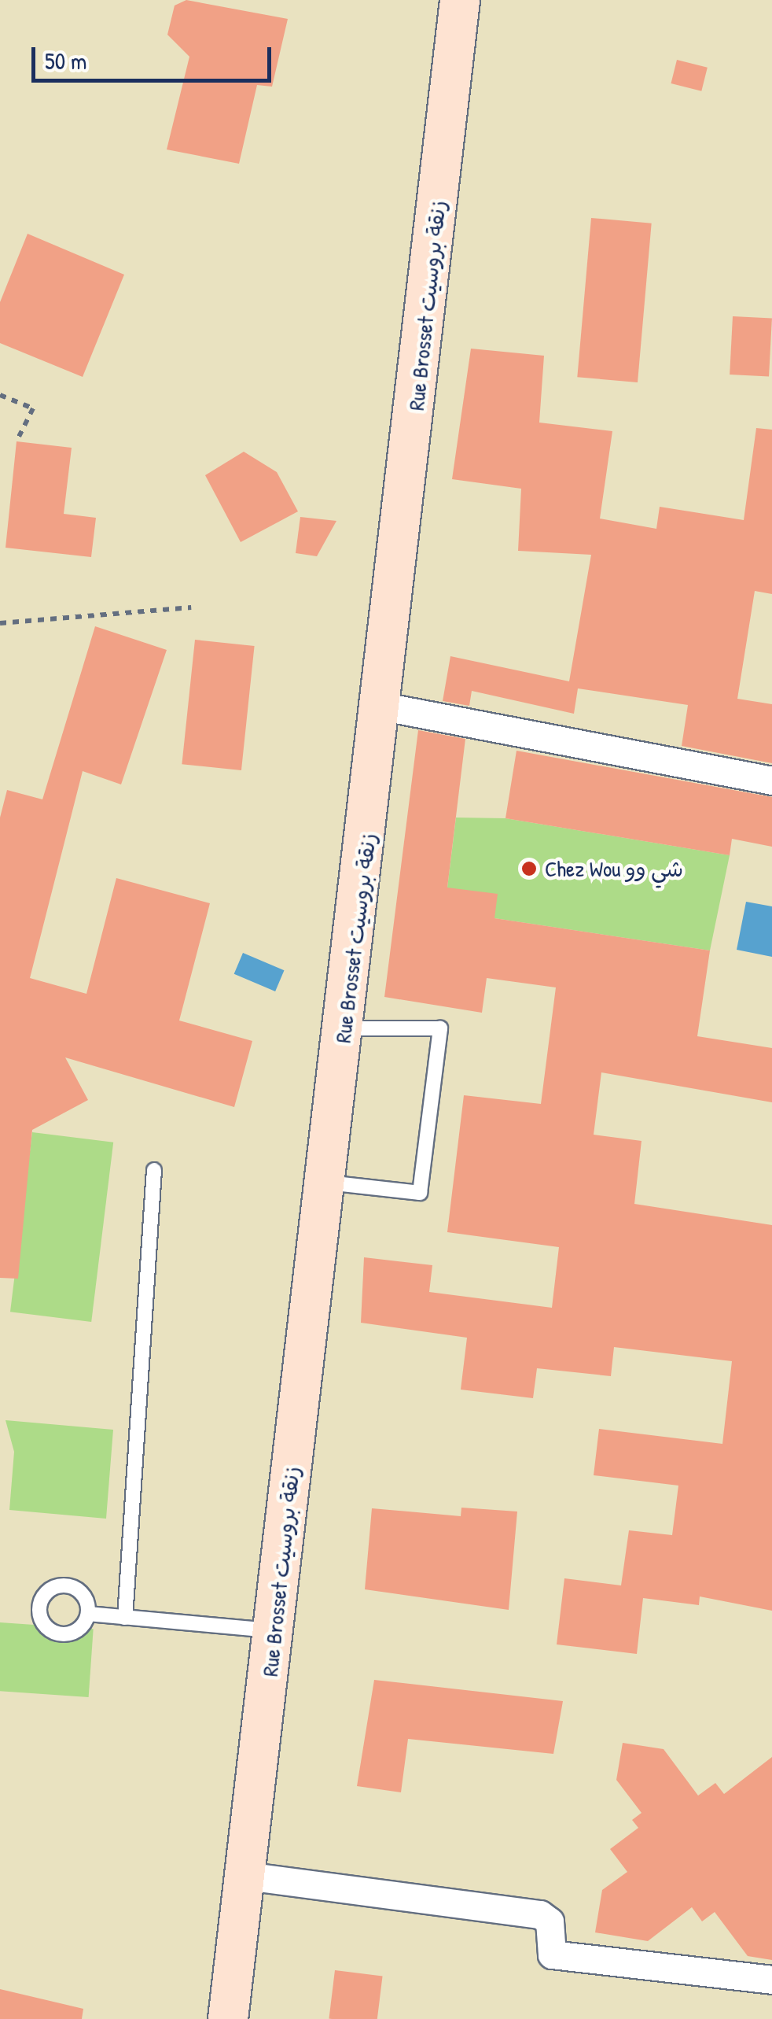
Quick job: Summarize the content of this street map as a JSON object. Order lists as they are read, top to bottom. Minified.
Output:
{"streets":{"main road":["Rue Brosset زنقة بروسيت"]},"places":["Chez Wou شي وو"],"scale_bar":"50 m"}
